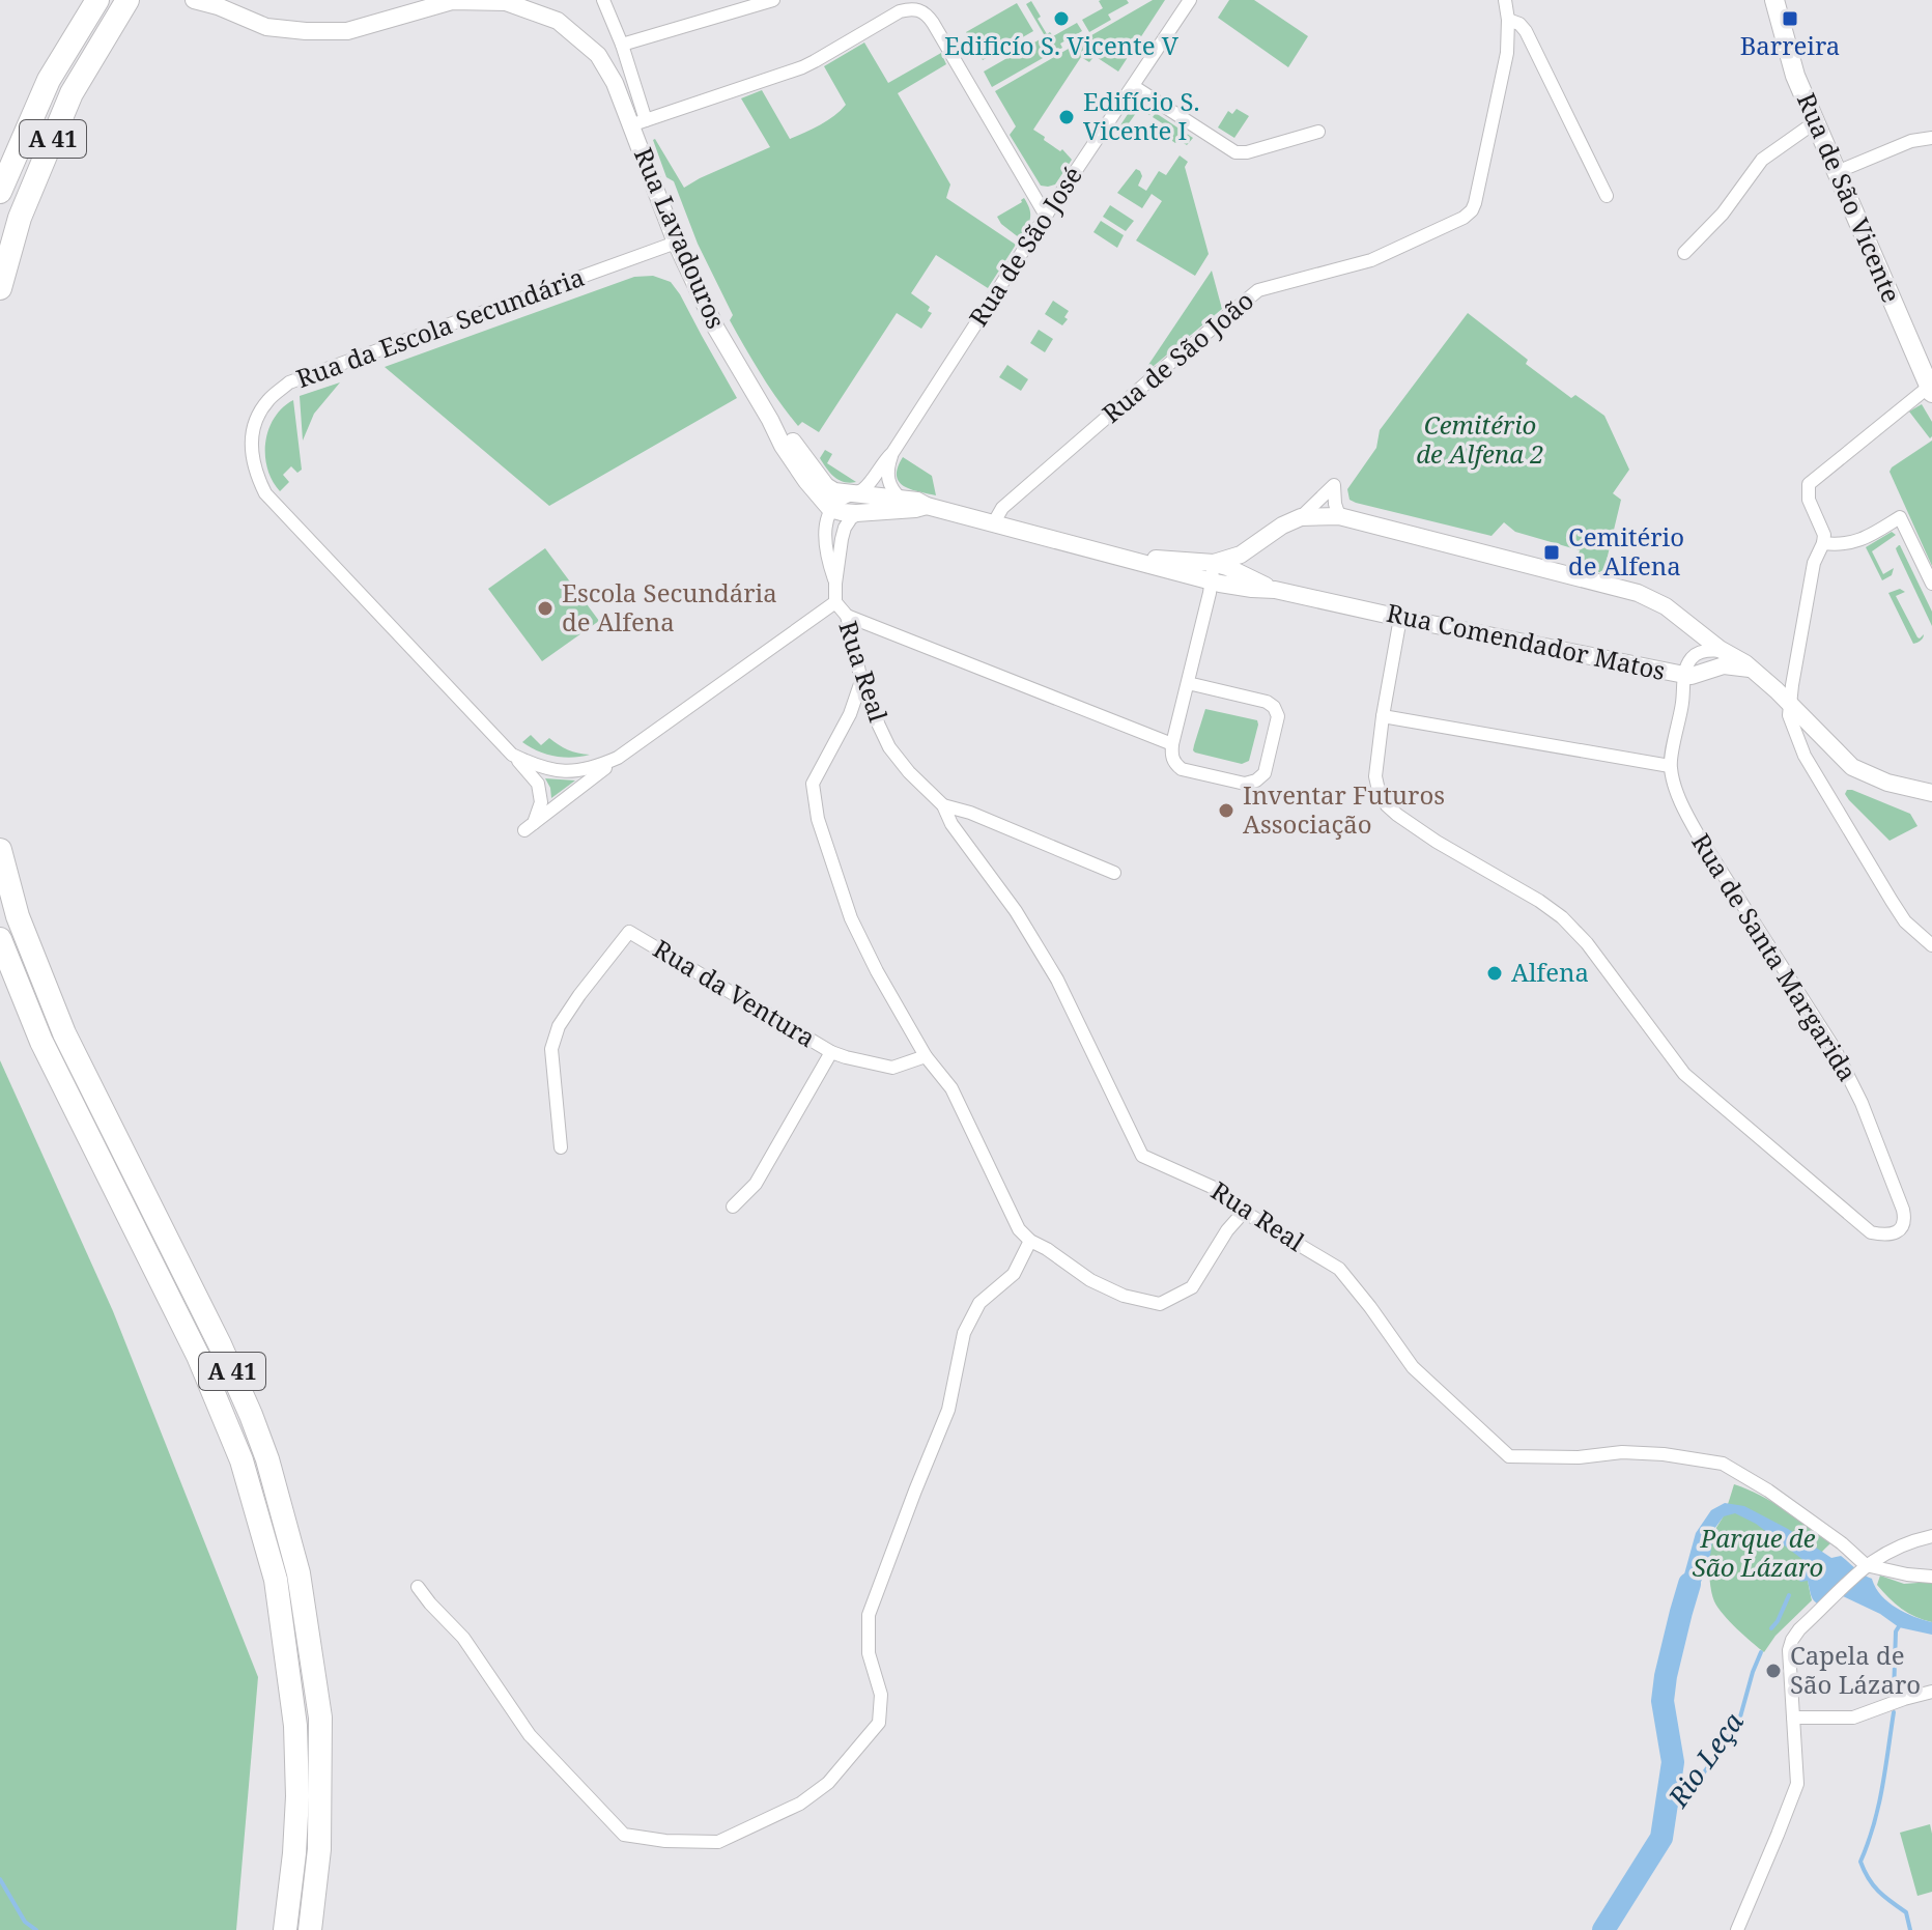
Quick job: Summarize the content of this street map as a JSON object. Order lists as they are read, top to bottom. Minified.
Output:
{"streets":{"highway":["A 41"],"main road":["Rua de São Vicente"],"street":["Rua Lavadouros","Rua de São José","Rua da Escola Secundária","Rua de São João","Rua Comendador Matos","Rua Real","Rua de Santa Margarida","Rua da Ventura"]},"crossings":[["Rua Lavadouros","Rua da Escola Secundária"],["Rua Lavadouros","Rua Real"],["Rua de São José","Rua Real"],["Rua da Escola Secundária","Rua Real"],["Rua Comendador Matos","Rua de Santa Margarida"]],"water":["Rio Leça"],"parks":["Cemitério de Alfena 2","Parque de São Lázaro"],"places":{"other":["Edificío S. Vicente V","Edifício S. Vicente I","Escola Secundária de Alfena","Inventar Futuros Associação","Alfena","Capela de São Lázaro"],"transit":["Barreira","Cemitério de Alfena"]}}
